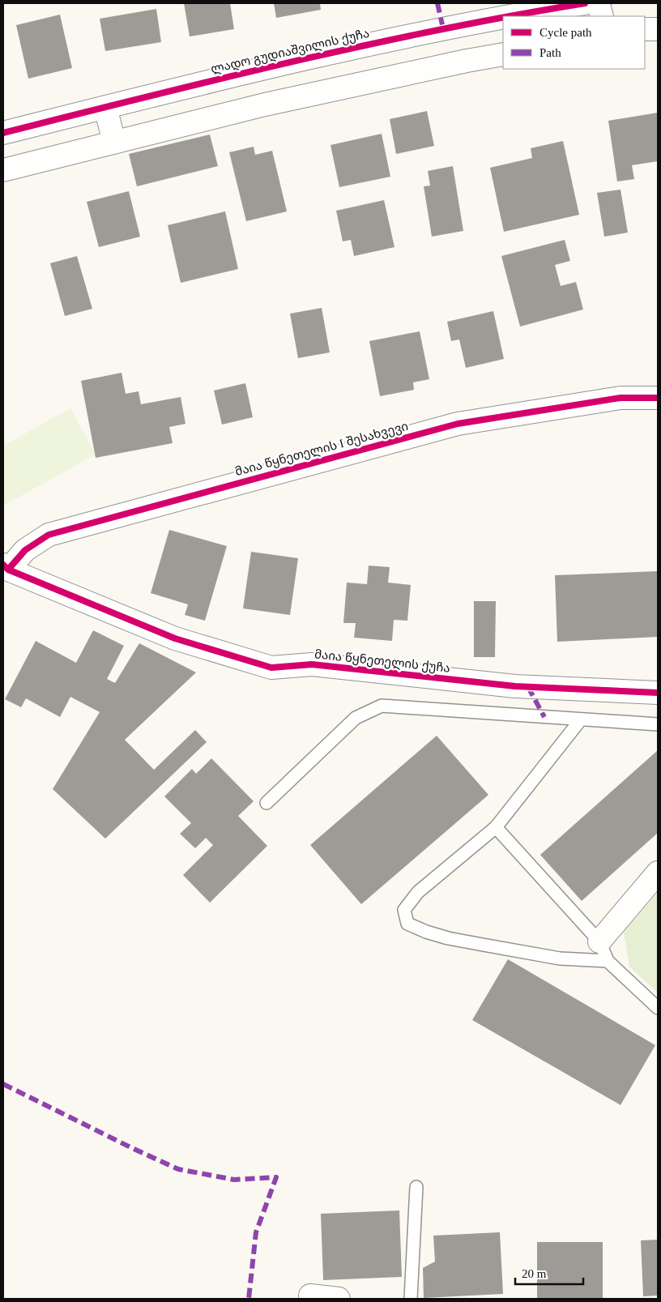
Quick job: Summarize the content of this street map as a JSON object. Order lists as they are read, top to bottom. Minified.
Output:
{"streets":{"street":["ლადო გუდიაშვილის ქუჩა","მაია წყნეთელის I შესახვევი","მაია წყნეთელის ქუჩა"]},"crossings":[["მაია წყნეთელის I შესახვევი","მაია წყნეთელის ქუჩა"]],"legend":["Cycle path","Path"],"scale_bar":"20 m"}
